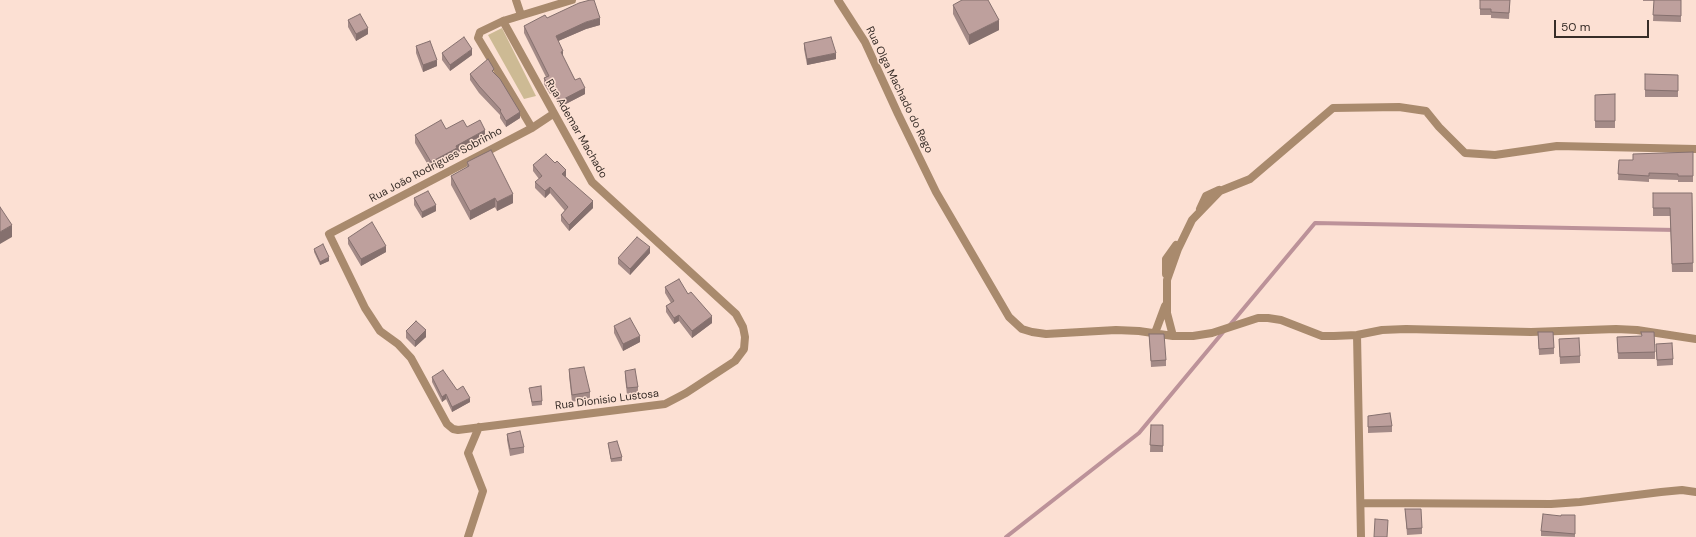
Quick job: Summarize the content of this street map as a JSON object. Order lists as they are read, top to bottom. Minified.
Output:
{"streets":{"street":["Rua Olga Machado do Rego","Rua Ademar Machado","Rua João Rodrigues Sobrinho","Rua Dionisio Lustosa"]},"crossings":[["Rua Ademar Machado","Rua João Rodrigues Sobrinho"],["Rua Ademar Machado","Rua Dionisio Lustosa"],["Rua João Rodrigues Sobrinho","Rua Dionisio Lustosa"]],"scale_bar":"50 m"}
